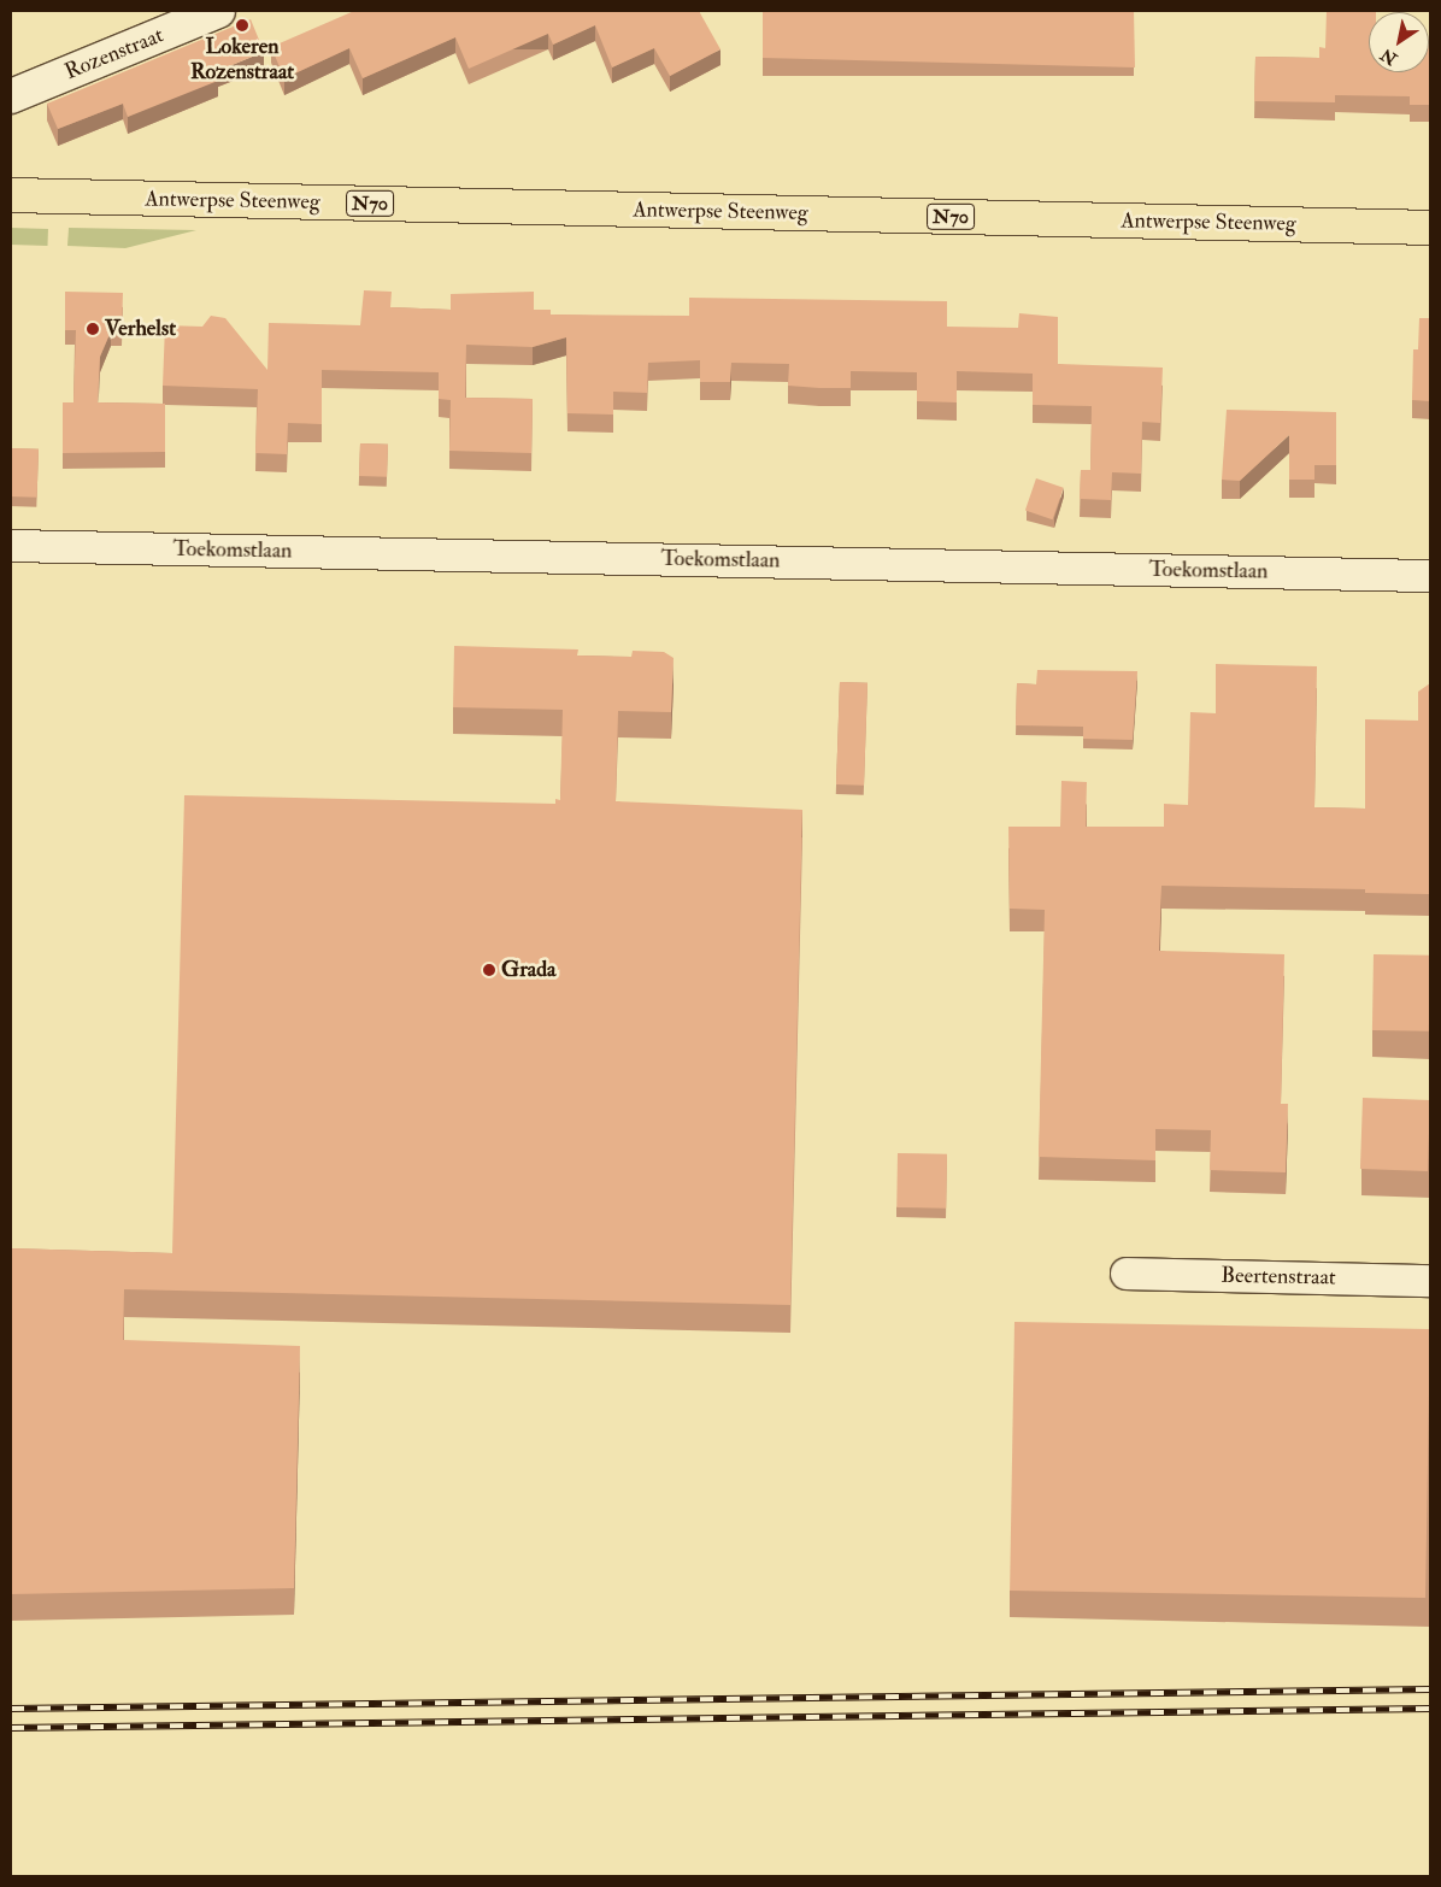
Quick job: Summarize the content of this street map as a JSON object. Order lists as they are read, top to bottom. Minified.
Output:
{"streets":{"main road":["Antwerpse Steenweg","N70"],"street":["Rozenstraat","Toekomstlaan","Beertenstraat"]},"places":["Lokeren Rozenstraat","Verhelst","Grada"],"north":"bottom left"}
